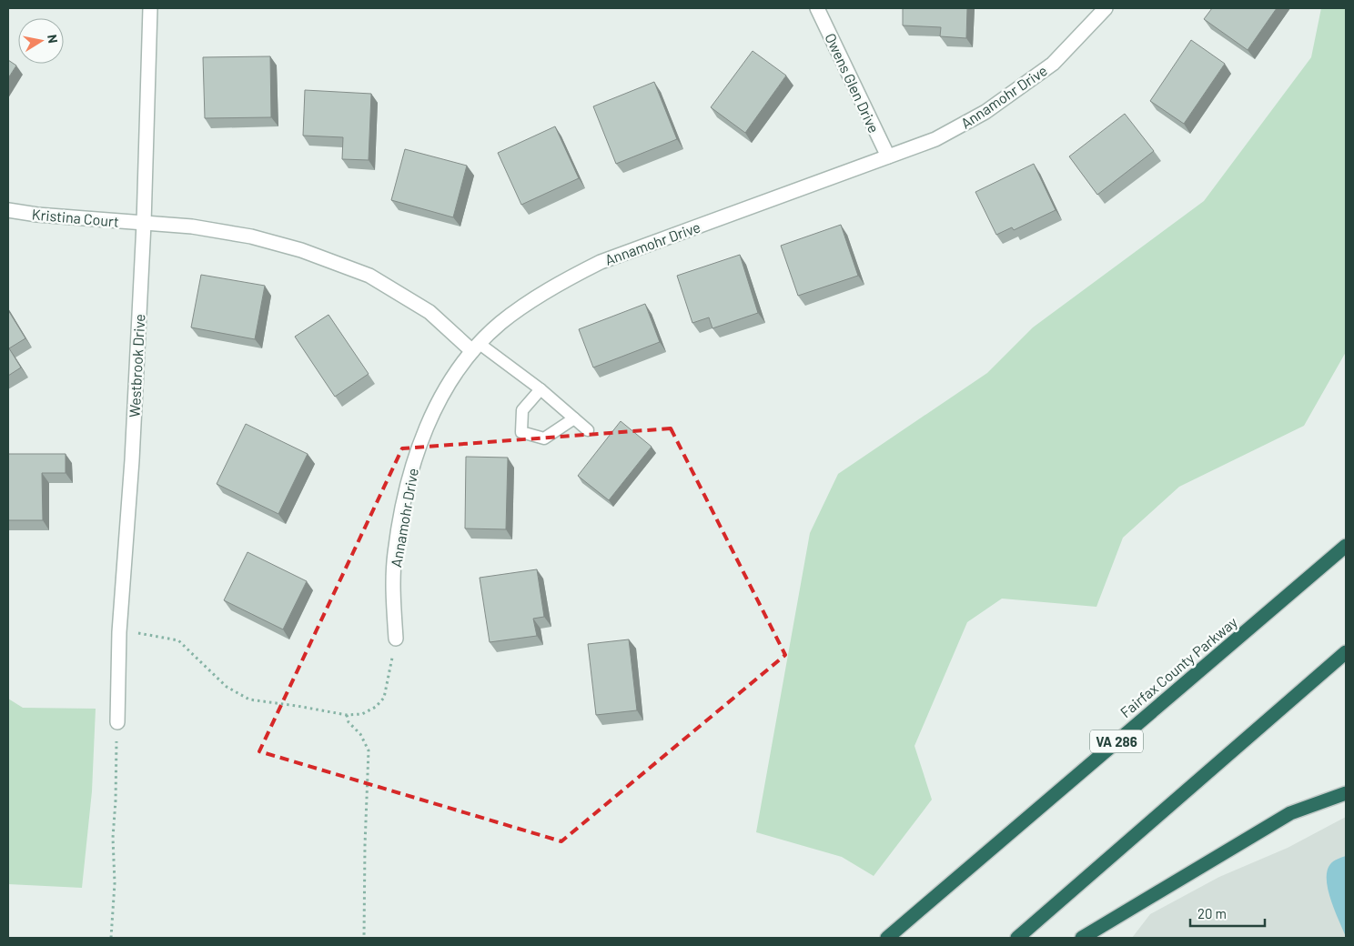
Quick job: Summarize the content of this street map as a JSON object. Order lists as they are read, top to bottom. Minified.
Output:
{"streets":{"highway":["Fairfax County Parkway","VA 286"],"street":["Owens Glen Drive","Annamohr Drive","Kristina Court","Westbrook Drive"]},"crossings":[["Owens Glen Drive","Annamohr Drive"],["Annamohr Drive","Kristina Court"],["Kristina Court","Westbrook Drive"]],"scale_bar":"20 m","north":"right"}
